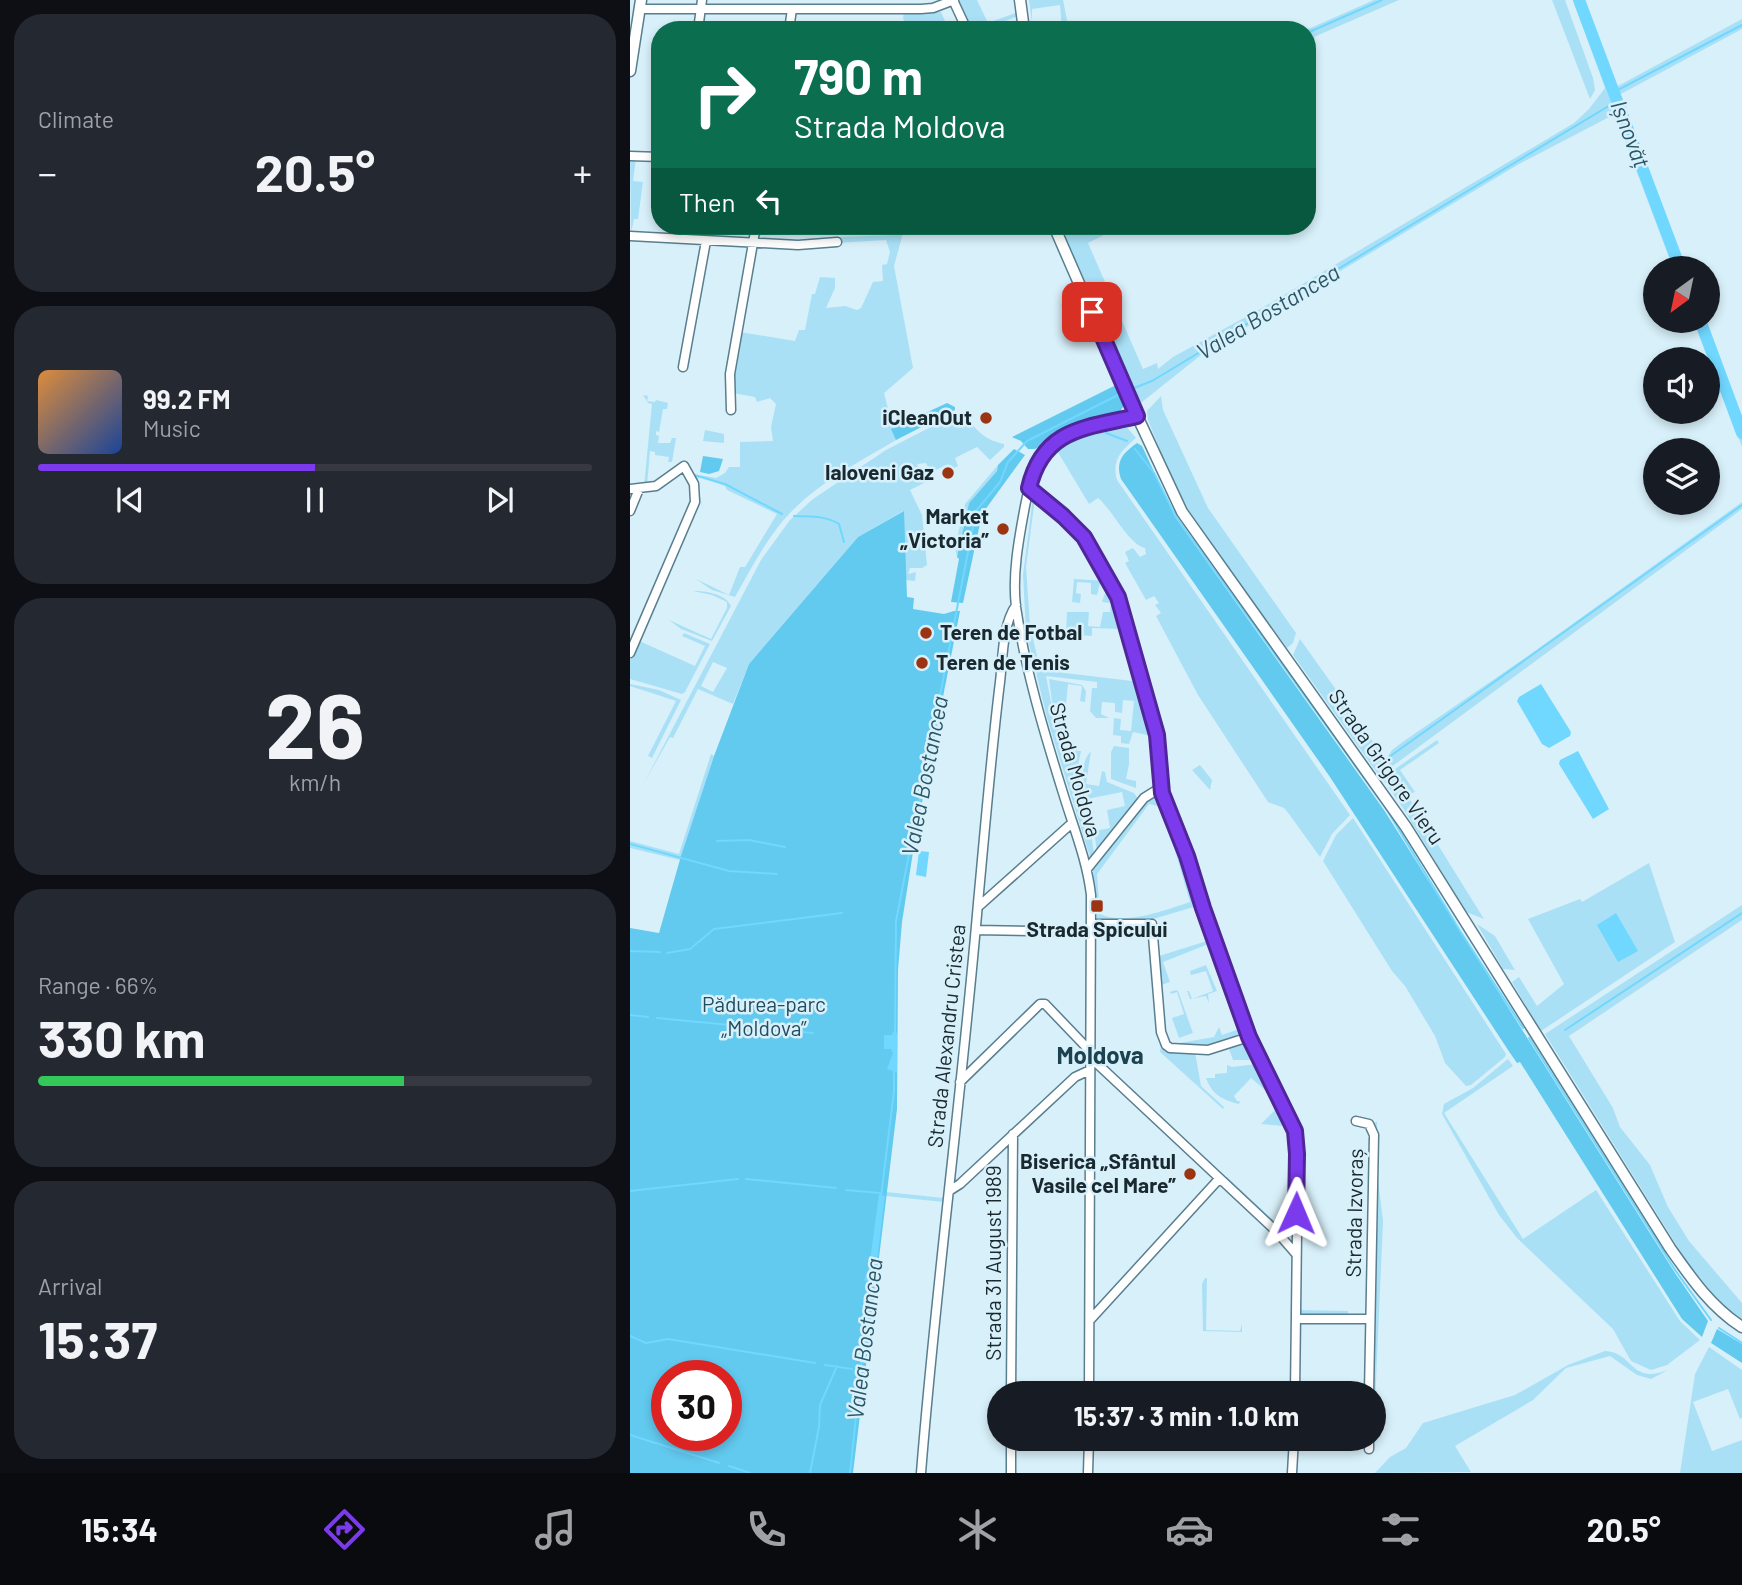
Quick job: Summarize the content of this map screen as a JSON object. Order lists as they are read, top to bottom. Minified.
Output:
{"streets":{"main road":["Strada Grigore Vieru"],"street":["Strada Moldova","Strada Alexandru Cristea","Strada Izvoraș","Strada 31 August 1989"]},"crossings":[["Strada Grigore Vieru","Strada Moldova"],["Strada Moldova","Strada Alexandru Cristea"]],"districts":["Moldova"],"water":["Ișnovăț","Valea Bostancea"],"parks":["Pădurea-parc „Moldova”"],"places":{"other":["iCleanOut","Ialoveni Gaz","Market „Victoria”","Teren de Fotbal","Teren de Tenis","Biserica „Sfântul Vasile cel Mare”"],"transit":["Strada Spicului"]},"north":"bottom left","page":{"tile":["Climate",["26","km/h"],["Range · 66%","330 km"],["Arrival","15:37"]],"turn":["790 m","Strada Moldova"],"heat":["−","20.5°","+"],"then":"Then","song":["99.2 FM","Music"],"limit":"30","trip":"15:37 · 3 min · 1.0 km","tabs":["15:34","20.5°"]}}
